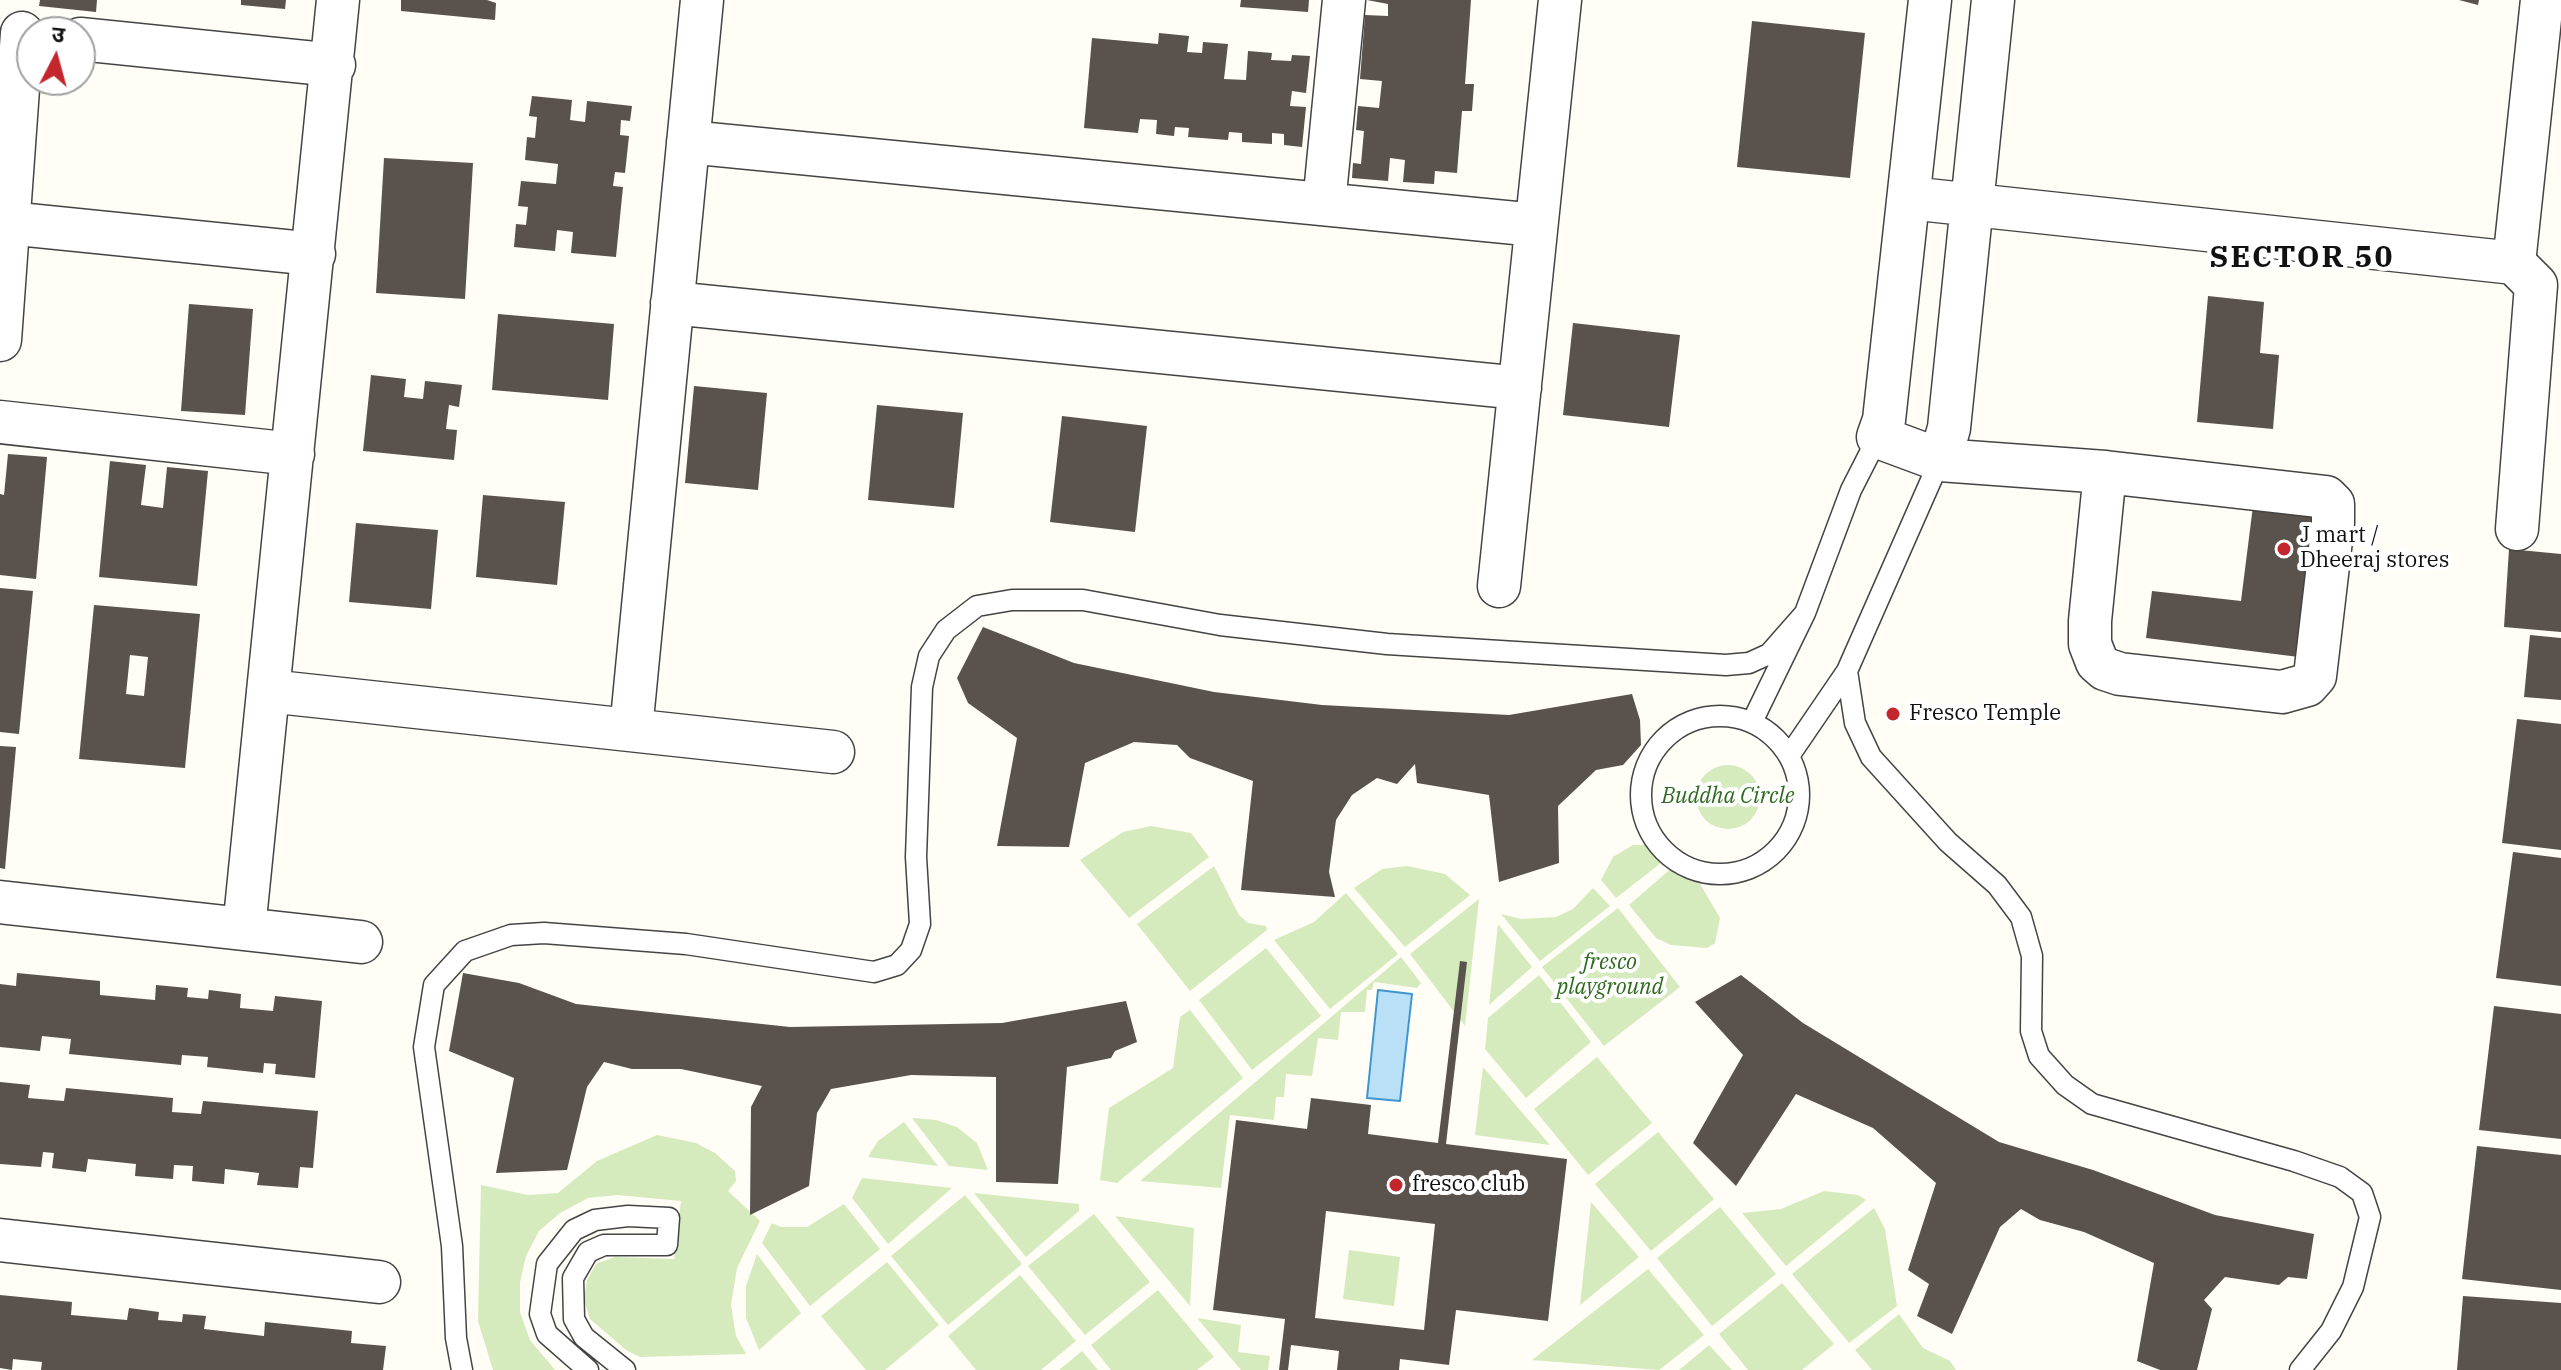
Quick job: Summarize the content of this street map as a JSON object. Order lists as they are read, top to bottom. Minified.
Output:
{"districts":["SECTOR 50"],"parks":["Buddha Circle","fresco playground"],"places":["J mart / Dheeraj stores","Fresco Temple","fresco club"],"north":"top"}
